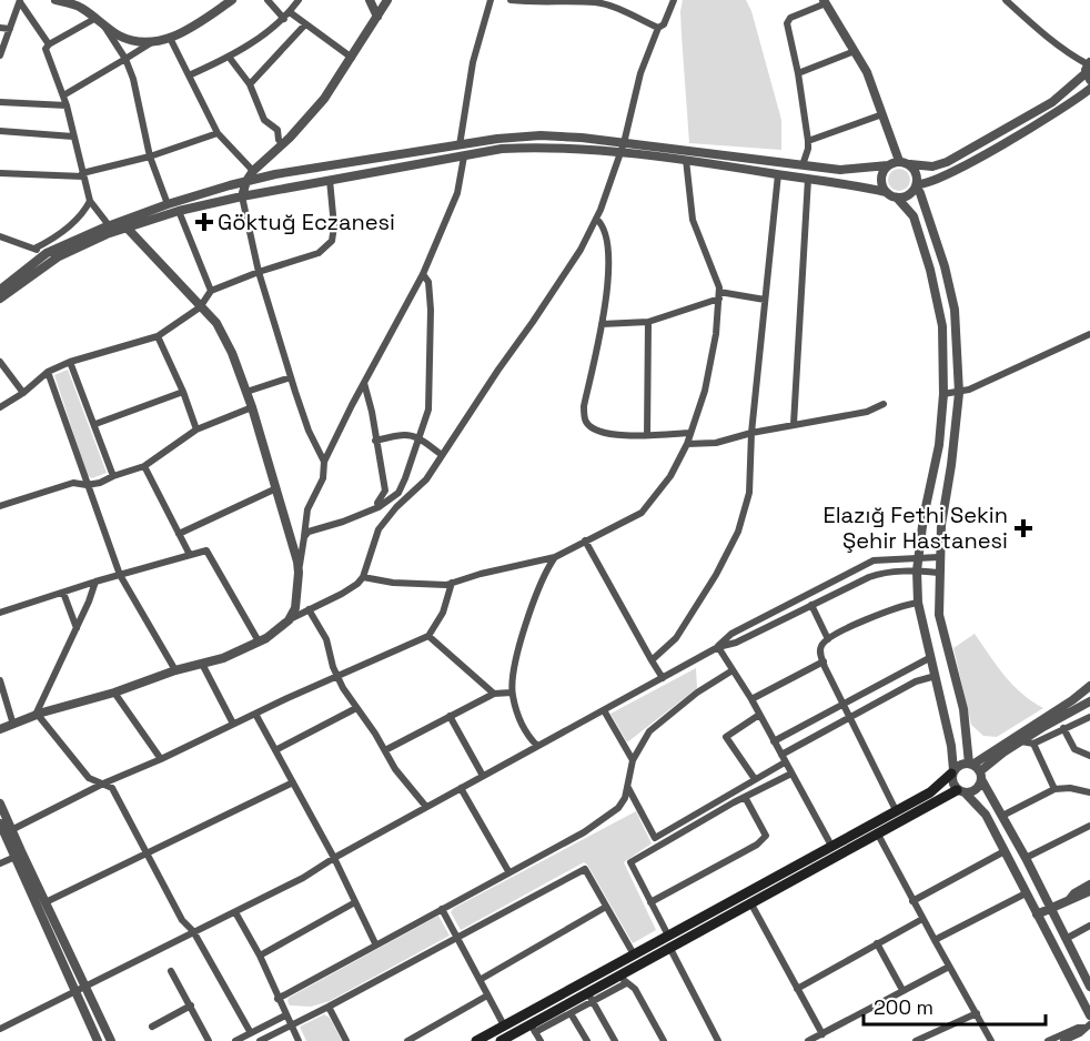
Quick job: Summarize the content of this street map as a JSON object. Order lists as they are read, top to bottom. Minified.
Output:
{"places":{"health":["Göktuğ Eczanesi","Elazığ Fethi Sekin Şehir Hastanesi"]},"scale_bar":"200 m"}
